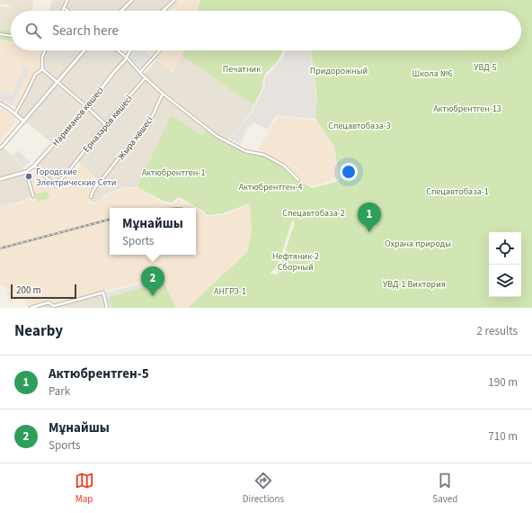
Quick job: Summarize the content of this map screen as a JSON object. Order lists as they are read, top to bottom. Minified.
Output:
{"streets":{"street":["Нариманов көшесі","Ерназаров көшесі","Жыра көшесі"]},"crossings":[["Нариманов көшесі","Ерназаров көшесі"]],"parks":["УВД-5","Печатник","Придорожный","Школа №6","Актюбрентген-13","Спецавтобаза-3","Актюбрентген-1","Актюбрентген-4","Спецавтобаза-1","Спецавтобаза-2","Охрана природы","Нефтяник-2 Сборный","УВД-1 Виктория","АНГРЭ-1"],"places":["Городские Электрические Сети"],"scale_bar":"200 m","page":{"search":"Search here","pins":["1","2"],"popup":["Мұнайшы","Sports"],"scale":"200 m","heading":["Nearby","2 results"],"list":[{"mark":"1","name":"Актюбрентген-5","note":"Park","value":"190 m"},{"mark":"2","name":"Мұнайшы","note":"Sports","value":"710 m"}],"nav":["Map","Directions","Saved"]}}
